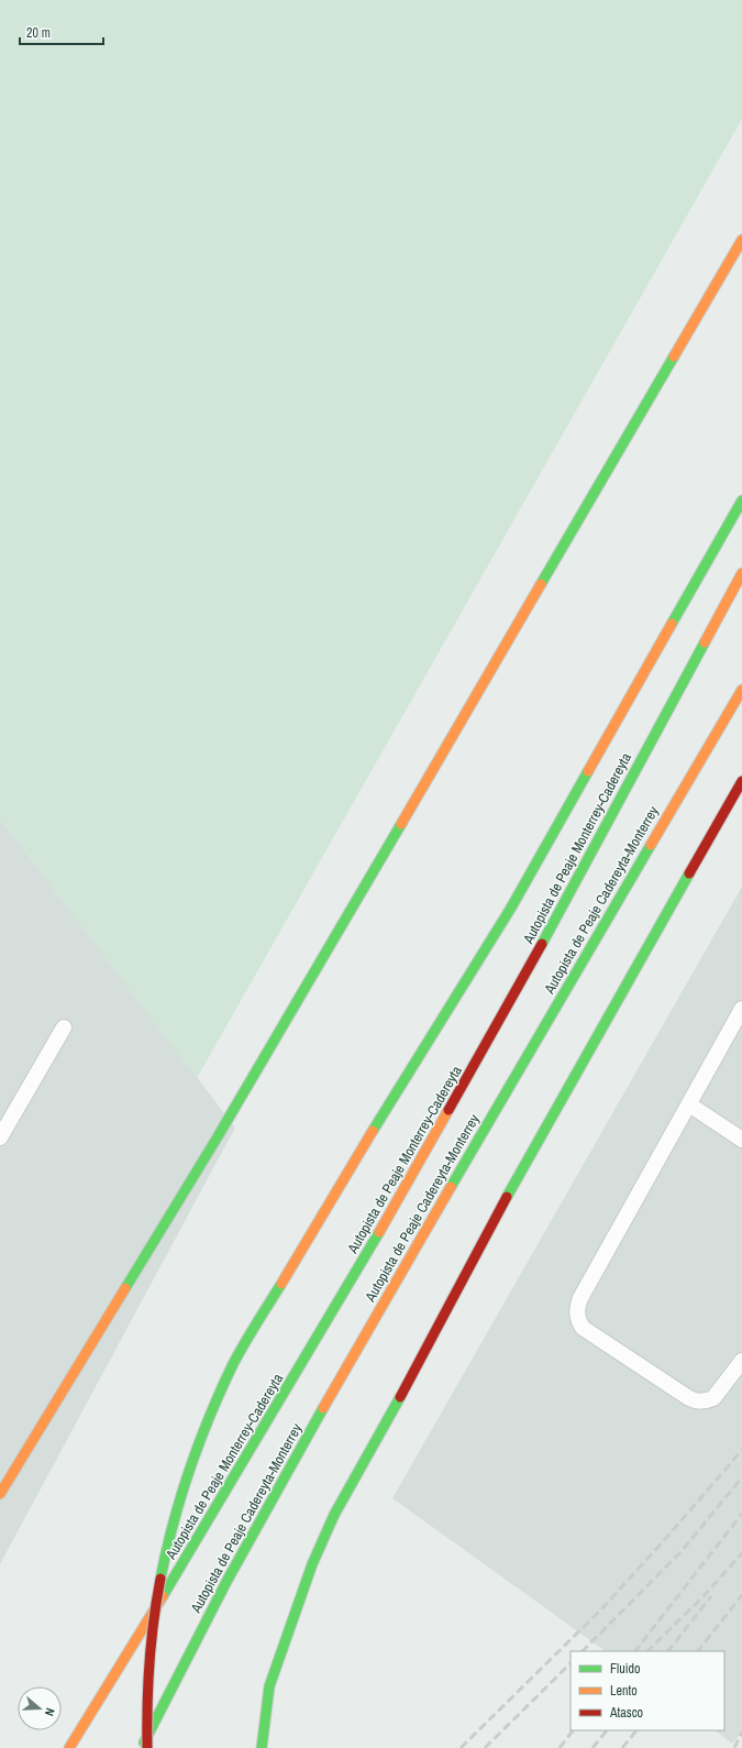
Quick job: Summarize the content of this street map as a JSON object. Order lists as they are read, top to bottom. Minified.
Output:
{"streets":{"main road":["Autopista de Peaje Monterrey-Cadereyta","Autopista de Peaje Cadereyta-Monterrey"]},"legend":["Fluido","Lento","Atasco"],"scale_bar":"20 m","north":"right"}
